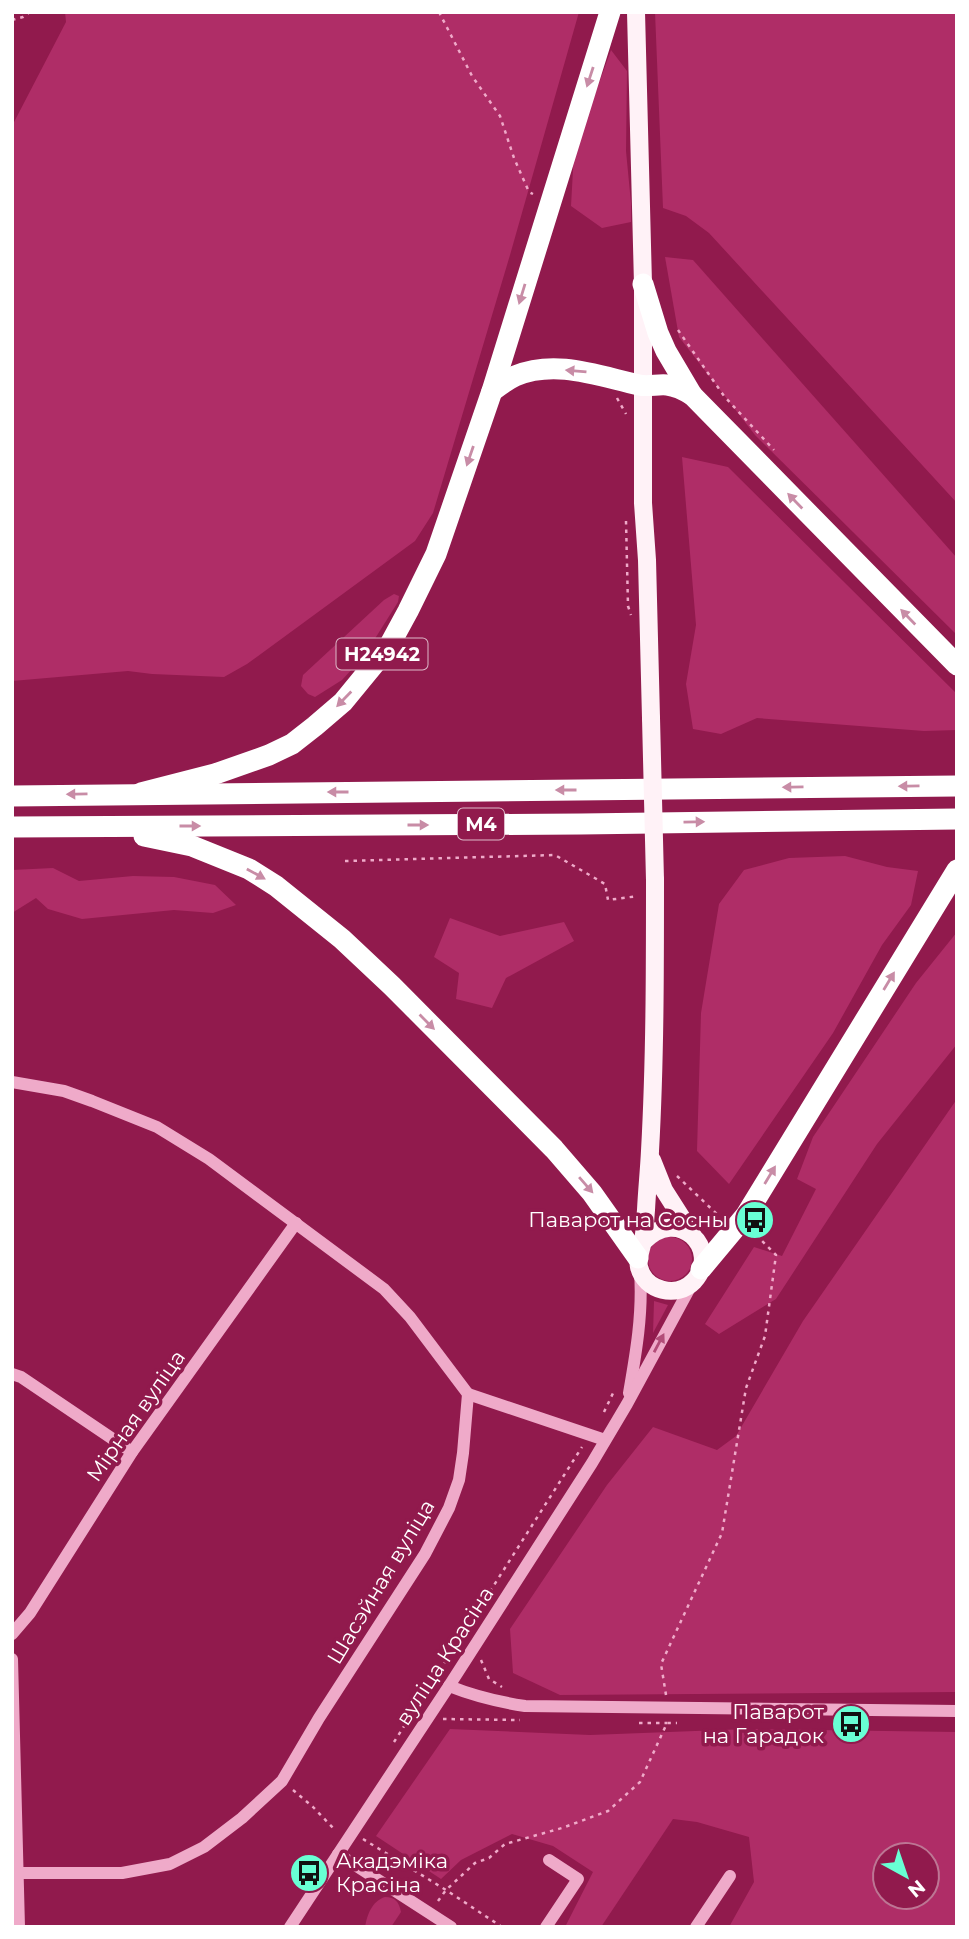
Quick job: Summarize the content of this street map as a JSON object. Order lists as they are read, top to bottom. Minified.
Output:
{"streets":{"highway":["Н24942","М4"],"street":["Мірная вуліца","Шасэйная вуліца","вуліца Красіна"]},"crossings":[["Н24942","М4"]],"places":{"bus stop":["Паварот на Сосны","Паварот на Гарадок","Акадэміка Красіна"]},"north":"bottom right"}
